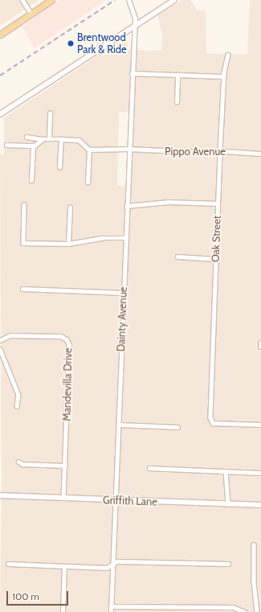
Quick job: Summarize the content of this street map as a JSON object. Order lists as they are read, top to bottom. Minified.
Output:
{"streets":{"street":["Pippo Avenue","Oak Street","Dainty Avenue","Mandevilla Drive","Griffith Lane"]},"crossings":[["Pippo Avenue","Oak Street"],["Pippo Avenue","Dainty Avenue"],["Dainty Avenue","Griffith Lane"],["Mandevilla Drive","Griffith Lane"]],"places":["Brentwood Park & Ride"],"scale_bar":"100 m"}
